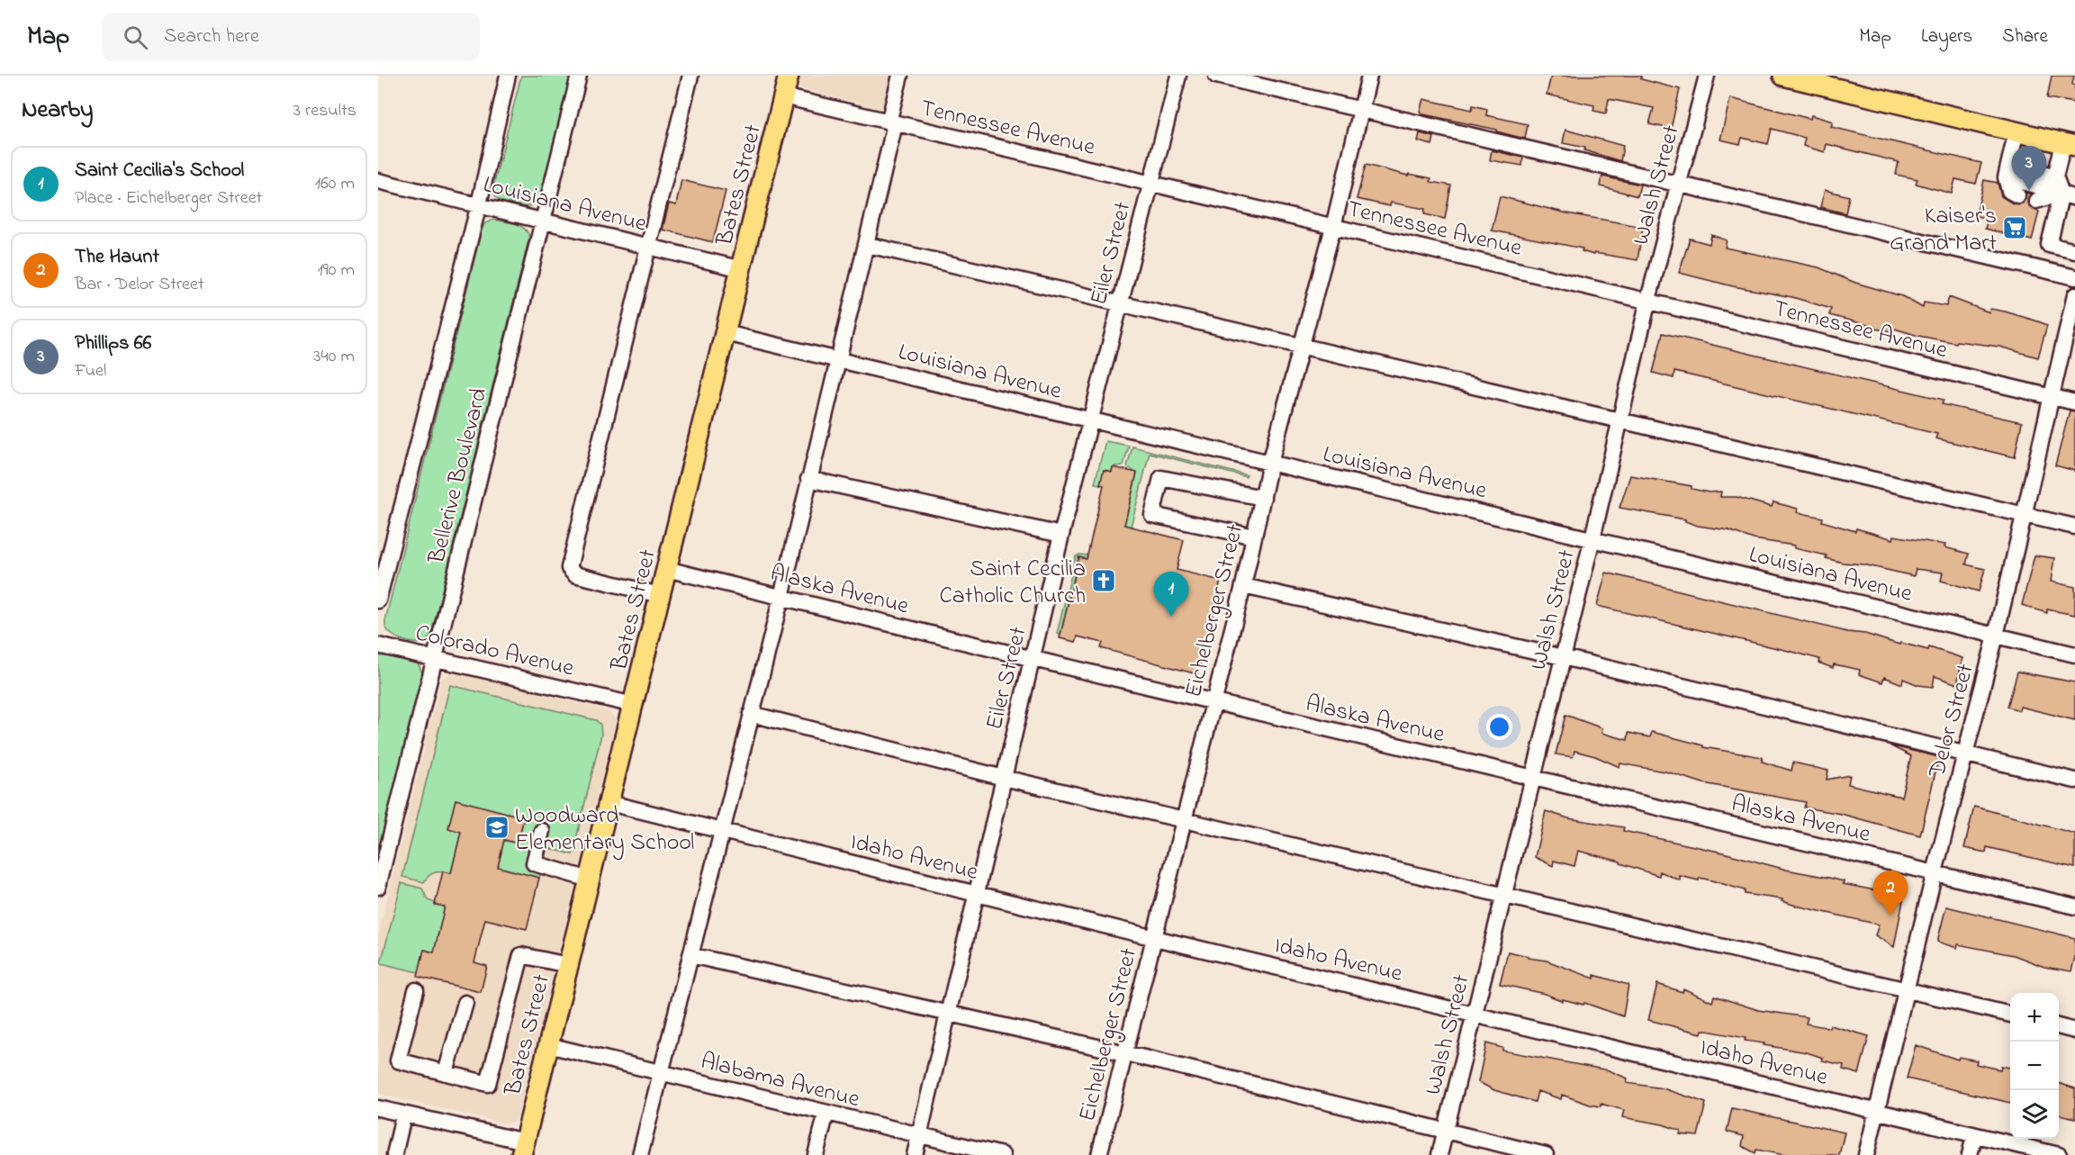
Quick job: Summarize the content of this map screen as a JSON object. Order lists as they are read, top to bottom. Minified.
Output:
{"streets":{"main road":["Bates Street"],"street":["Tennessee Avenue","Walsh Street","Louisiana Avenue","Eiler Street","Bellerive Boulevard","Alaska Avenue","Eichelberger Street","Colorado Avenue","Delor Street","Idaho Avenue","Alabama Avenue"]},"crossings":[["Tennessee Avenue","Bates Street"],["Tennessee Avenue","Walsh Street"],["Tennessee Avenue","Eiler Street"],["Tennessee Avenue","Eichelberger Street"],["Tennessee Avenue","Delor Street"],["Bates Street","Louisiana Avenue"],["Bates Street","Alaska Avenue"],["Bates Street","Colorado Avenue"],["Bates Street","Idaho Avenue"],["Bates Street","Alabama Avenue"],["Walsh Street","Louisiana Avenue"],["Walsh Street","Alaska Avenue"],["Walsh Street","Idaho Avenue"],["Louisiana Avenue","Eiler Street"],["Louisiana Avenue","Bellerive Boulevard"],["Louisiana Avenue","Eichelberger Street"],["Louisiana Avenue","Delor Street"],["Eiler Street","Alaska Avenue"],["Eiler Street","Idaho Avenue"],["Eiler Street","Alabama Avenue"],["Bellerive Boulevard","Colorado Avenue"],["Alaska Avenue","Eichelberger Street"],["Alaska Avenue","Delor Street"],["Eichelberger Street","Idaho Avenue"],["Delor Street","Idaho Avenue"]],"places":{"supermarket":["Kaiser's Grand Mart"],"church":["Saint Cecilia Catholic Church"],"school or university":["Woodward Elementary School"]},"page":{"header":"Map","search":"Search here","nav":["Map","Layers","Share"],"heading":["Nearby","3 results"],"list":[{"mark":"1","name":"Saint Cecilia's School","note":"Place · Eichelberger Street","value":"160 m"},{"mark":"2","name":"The Haunt","note":"Bar · Delor Street","value":"190 m"},{"mark":"3","name":"Phillips 66","note":"Fuel","value":"340 m"}],"pins":["3","1","2"],"map_buttons":["+","−"]}}
